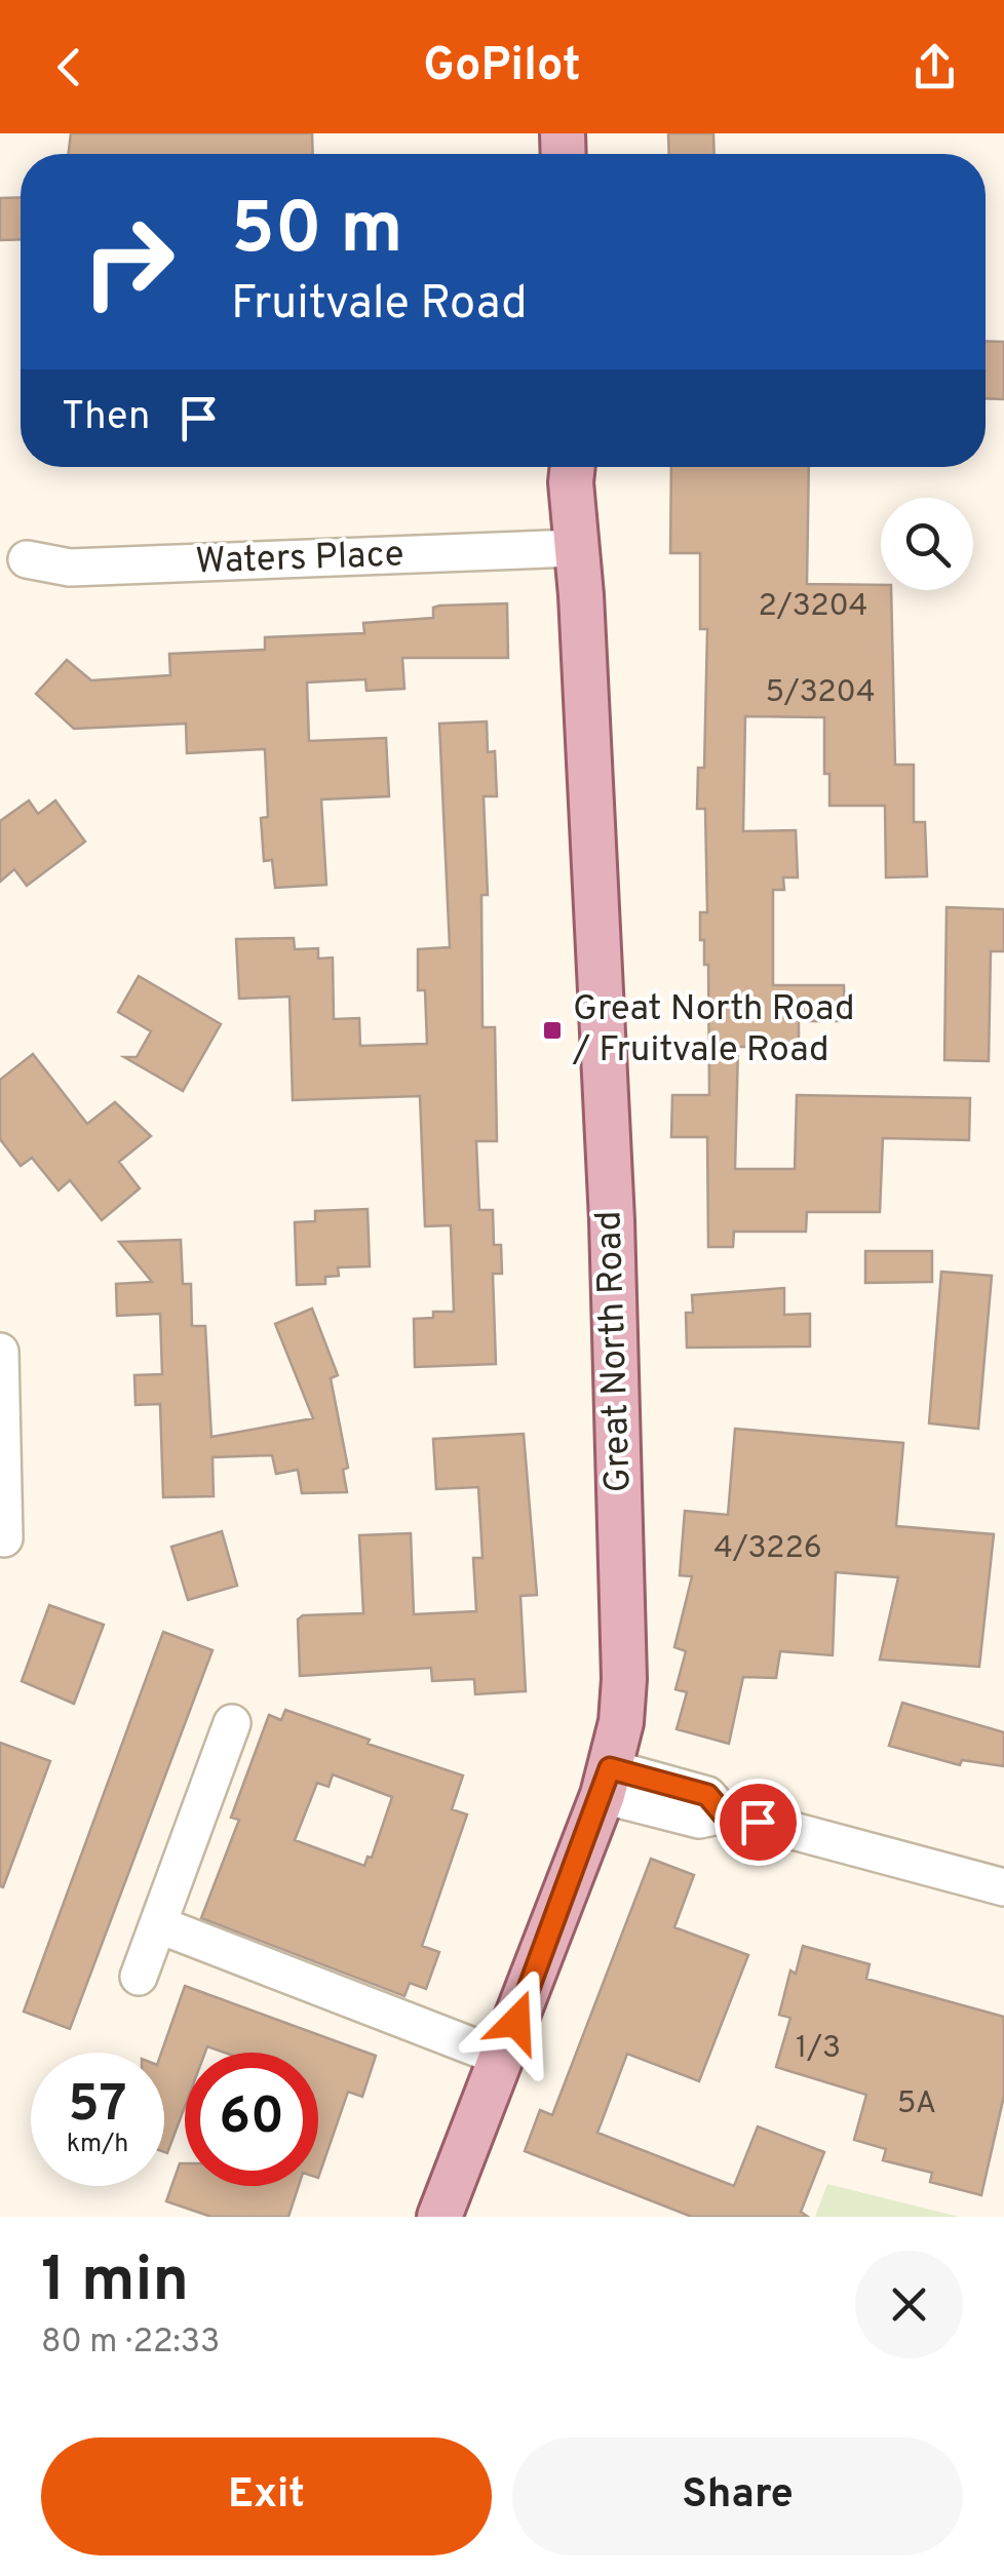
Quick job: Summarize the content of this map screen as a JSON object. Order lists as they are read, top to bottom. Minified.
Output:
{"streets":{"main road":["Great North Road"],"street":["Waters Place"]},"crossings":[["Waters Place","Great North Road"]],"places":{"transit":["Great North Road / Fruitvale Road"]},"house_numbers":["2/3204","5/3204","4/3226","1/3","5A"],"page":{"header":"GoPilot","turn":["50 m","Fruitvale Road"],"then":"Then","speed":"57 km/h","limit":"60","heading":["1 min","80 m · 22:33"],"buttons":["Exit","Share"]}}
